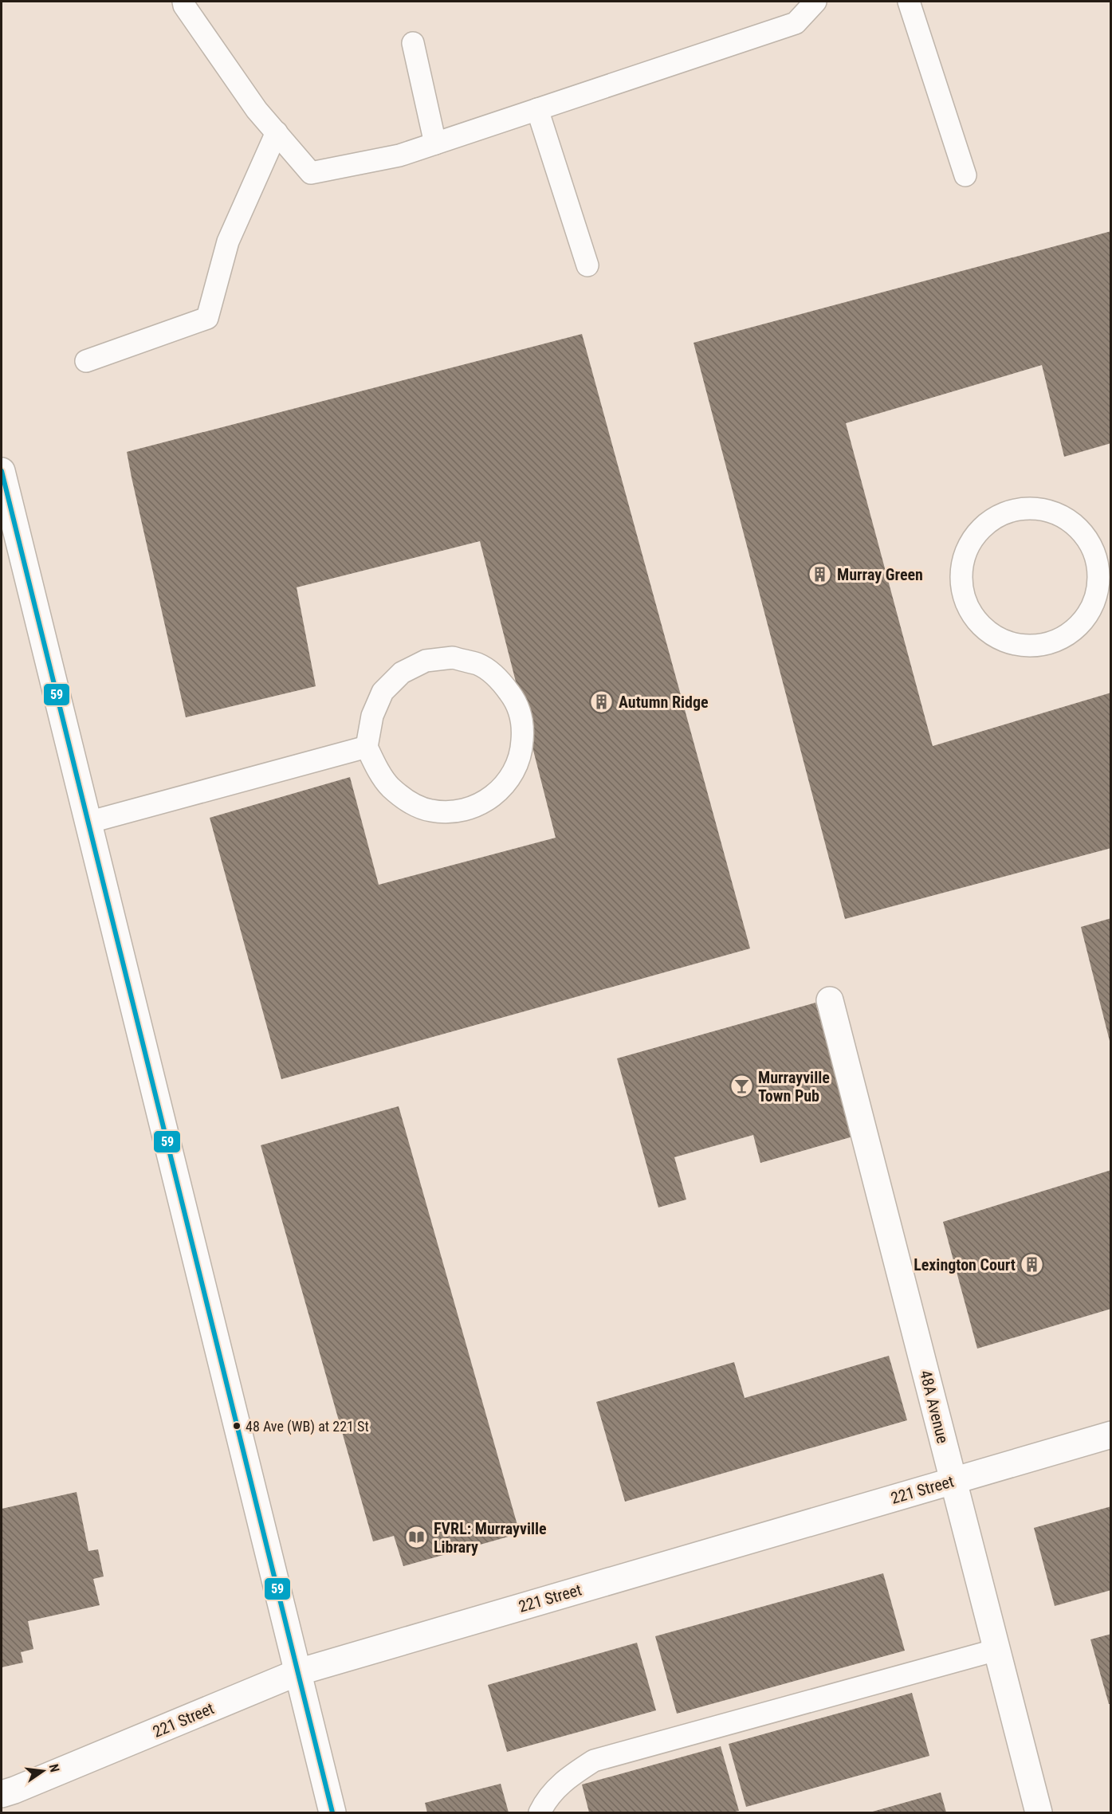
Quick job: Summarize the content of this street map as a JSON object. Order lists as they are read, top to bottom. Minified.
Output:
{"streets":{"street":["48A Avenue","221 Street"]},"crossings":[["48A Avenue","221 Street"]],"places":{"building":["Murray Green","Autumn Ridge","Lexington Court"],"bar":["Murrayville Town Pub"],"other":["48 Ave (WB) at 221 St"],"library":["FVRL: Murrayville Library"]},"lines":["transit line 59"],"north":"right"}
